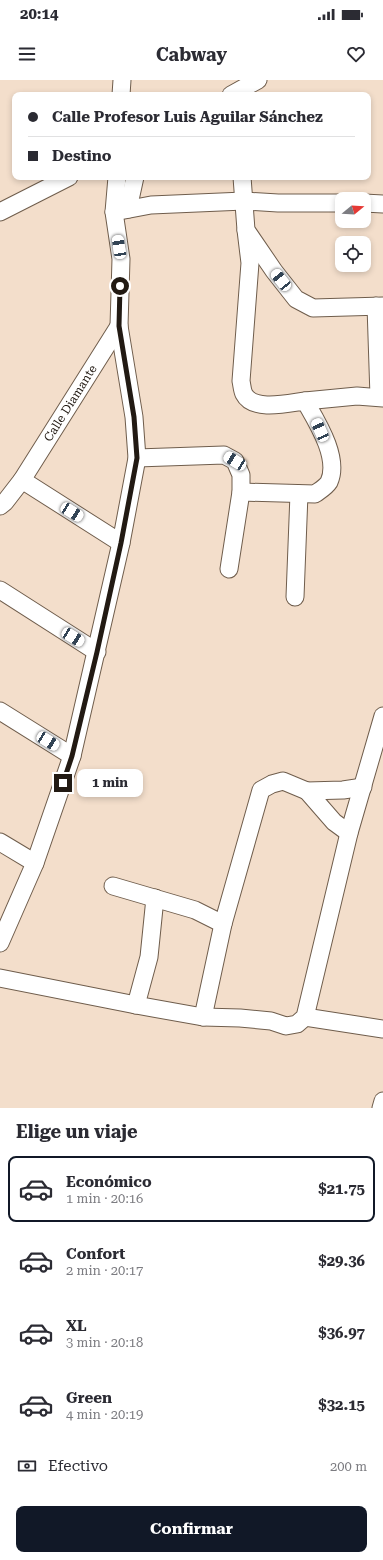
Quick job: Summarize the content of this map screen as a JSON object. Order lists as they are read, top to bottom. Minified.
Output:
{"streets":{"street":["Calle Diamante"]},"north":"right","page":{"status":"20:14","header":"Cabway","banner":["Calle Profesor Luis Aguilar Sánchez","Destino"],"bubble":"1 min","heading":"Elige un viaje","list":[{"name":"Económico","note":"1 min · 20:16","value":"$21.75"},{"name":"Confort","note":"2 min · 20:17","value":"$29.36"},{"name":"XL","note":"3 min · 20:18","value":"$36.97"},{"name":"Green","note":"4 min · 20:19","value":"$32.15"}],"pay":["Efectivo","200 m"],"buttons":"Confirmar"}}
